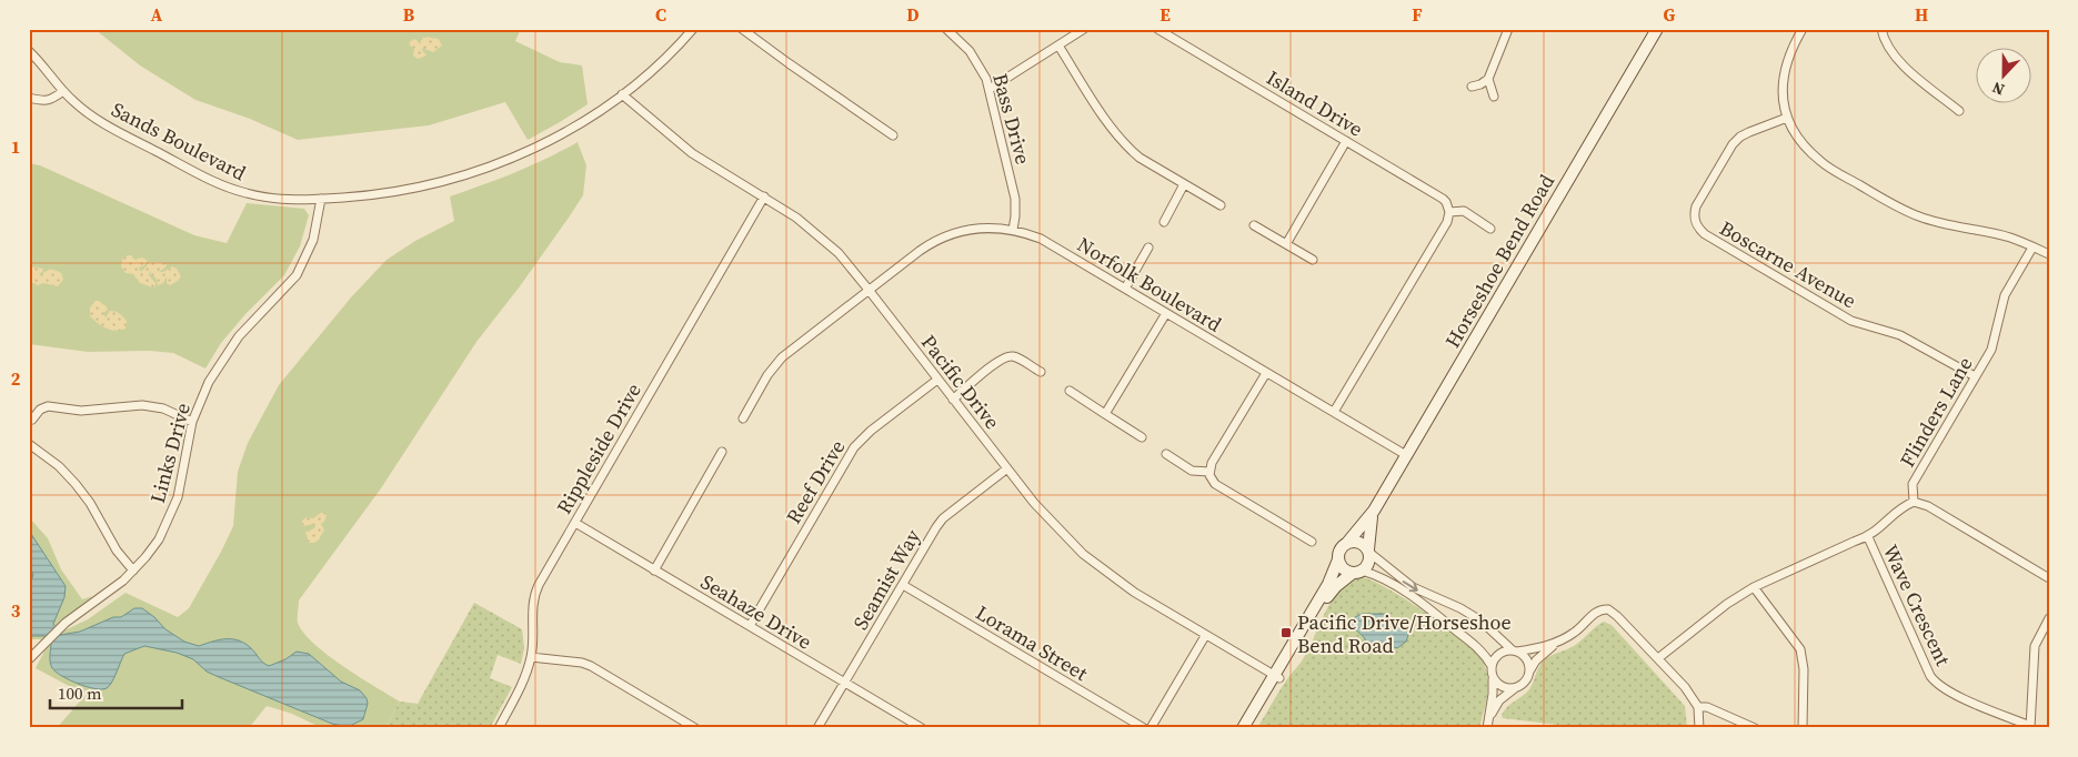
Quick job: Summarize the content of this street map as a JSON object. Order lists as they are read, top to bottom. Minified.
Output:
{"streets":{"street":["Island Drive","Bass Drive","Sands Boulevard","Horseshoe Bend Road","Boscarne Avenue","Norfolk Boulevard","Pacific Drive","Flinders Lane","Rippleside Drive","Links Drive","Reef Drive","Seamist Way","Wave Crescent","Seahaze Drive","Lorama Street"]},"crossings":[["Bass Drive","Norfolk Boulevard"],["Sands Boulevard","Pacific Drive"],["Sands Boulevard","Links Drive"],["Horseshoe Bend Road","Norfolk Boulevard"],["Boscarne Avenue","Flinders Lane"],["Norfolk Boulevard","Pacific Drive"],["Pacific Drive","Rippleside Drive"],["Pacific Drive","Reef Drive"],["Pacific Drive","Seamist Way"],["Rippleside Drive","Seahaze Drive"],["Reef Drive","Seahaze Drive"],["Seamist Way","Seahaze Drive"],["Seamist Way","Lorama Street"]],"places":{"transit":["Pacific Drive/Horseshoe Bend Road"]},"scale_bar":"100 m","north":"bottom","grid":{"columns":["A","B","C","D","E","F","G","H"],"rows":["1","2","3"]}}
